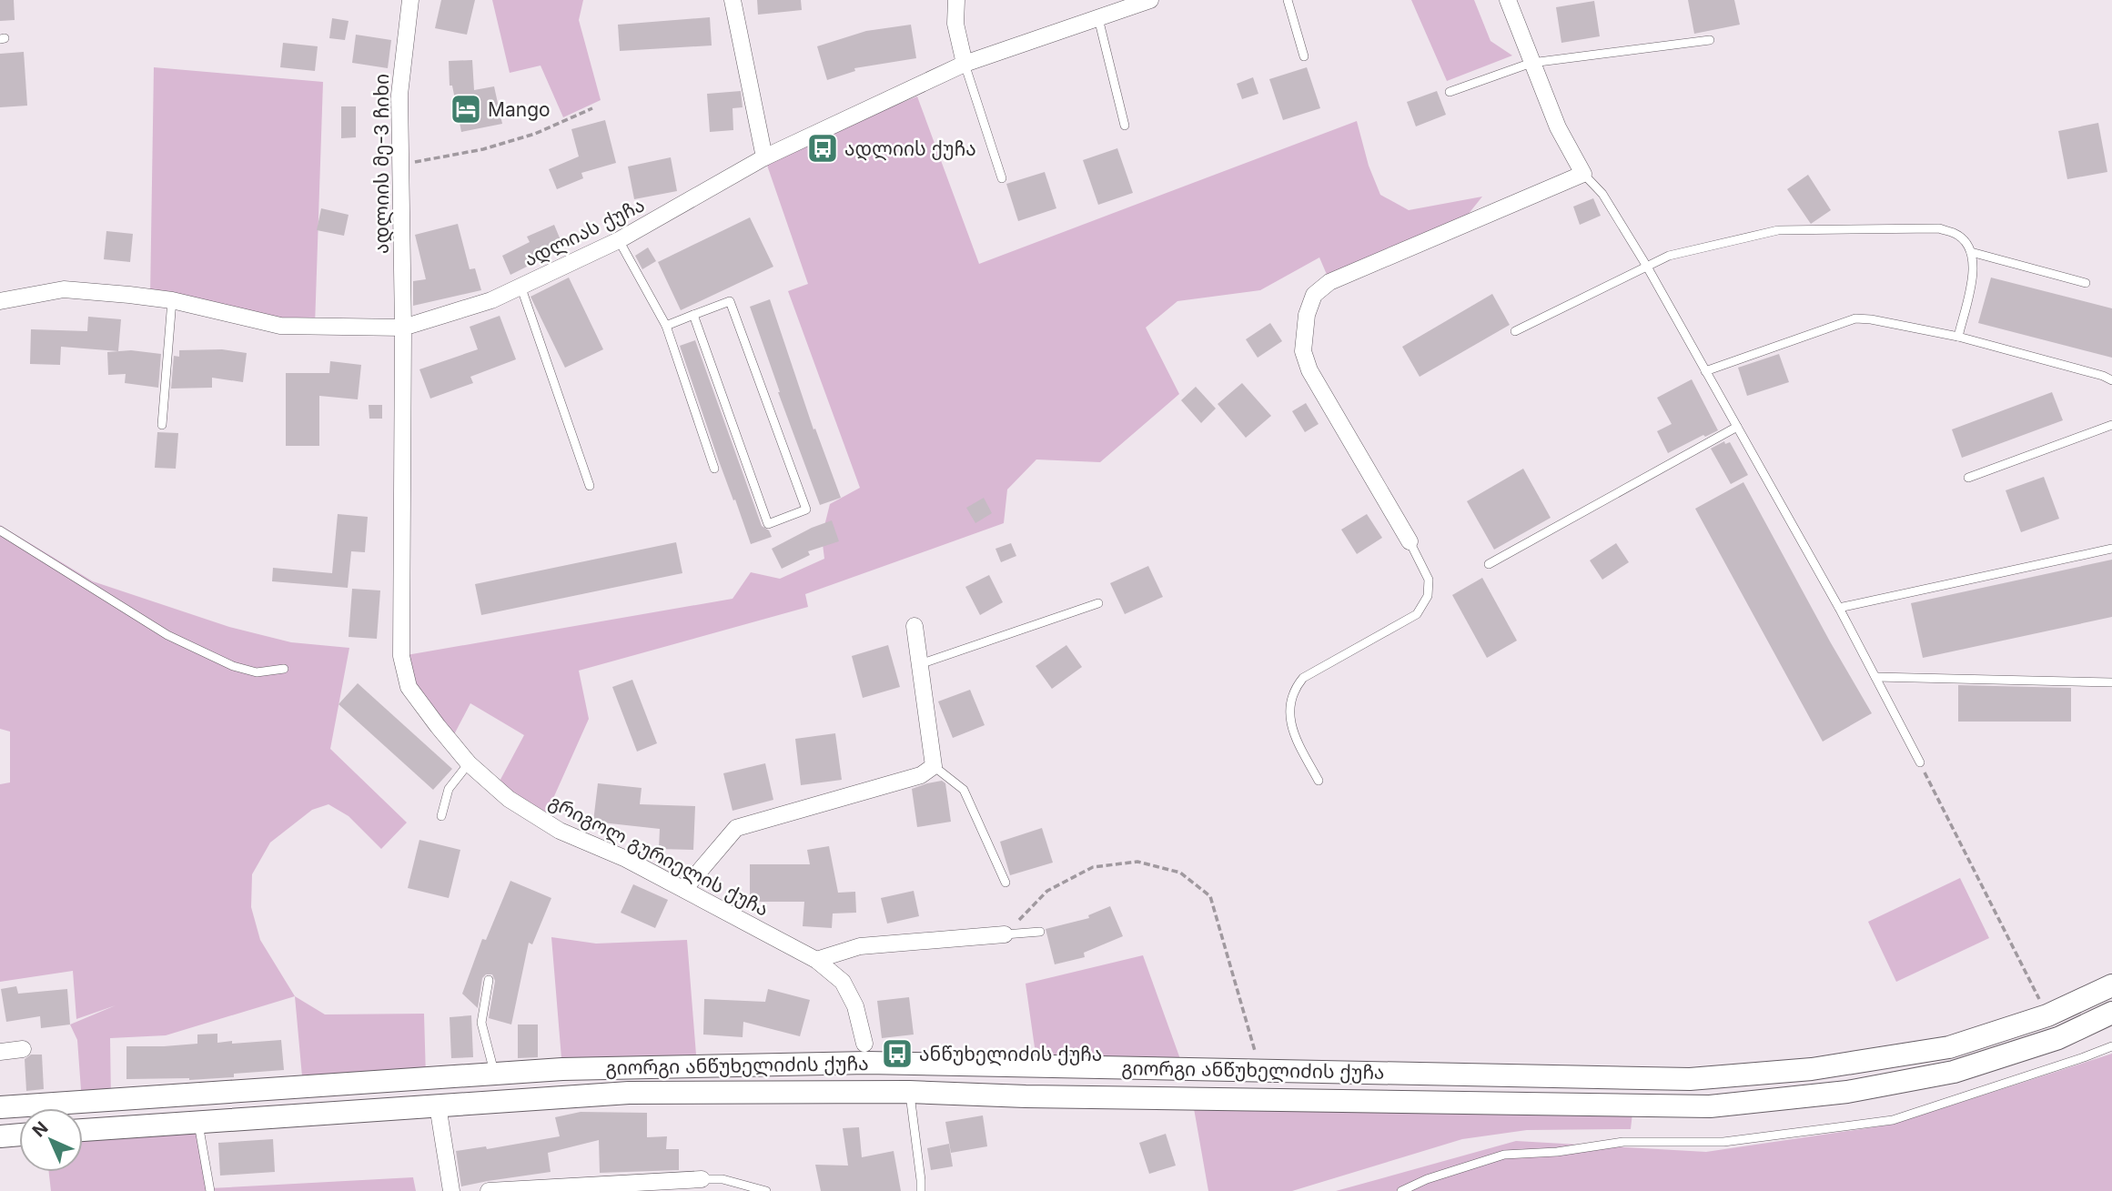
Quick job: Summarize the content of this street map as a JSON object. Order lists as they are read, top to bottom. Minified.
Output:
{"streets":{"main road":["გიორგი ანწუხელიძის ქუჩა"],"street":["ადლიის მე-3 ჩიხი","ადლიას ქუჩა","გრიგოლ გურიელის ქუჩა"]},"crossings":[["ადლიის მე-3 ჩიხი","ადლიას ქუჩა"],["ადლიის მე-3 ჩიხი","გრიგოლ გურიელის ქუჩა"],["ადლიას ქუჩა","გრიგოლ გურიელის ქუჩა"]],"places":{"hotel":["Mango"],"bus stop":["ადლიის ქუჩა","ანწუხელიძის ქუჩა"]},"north":"top left"}
